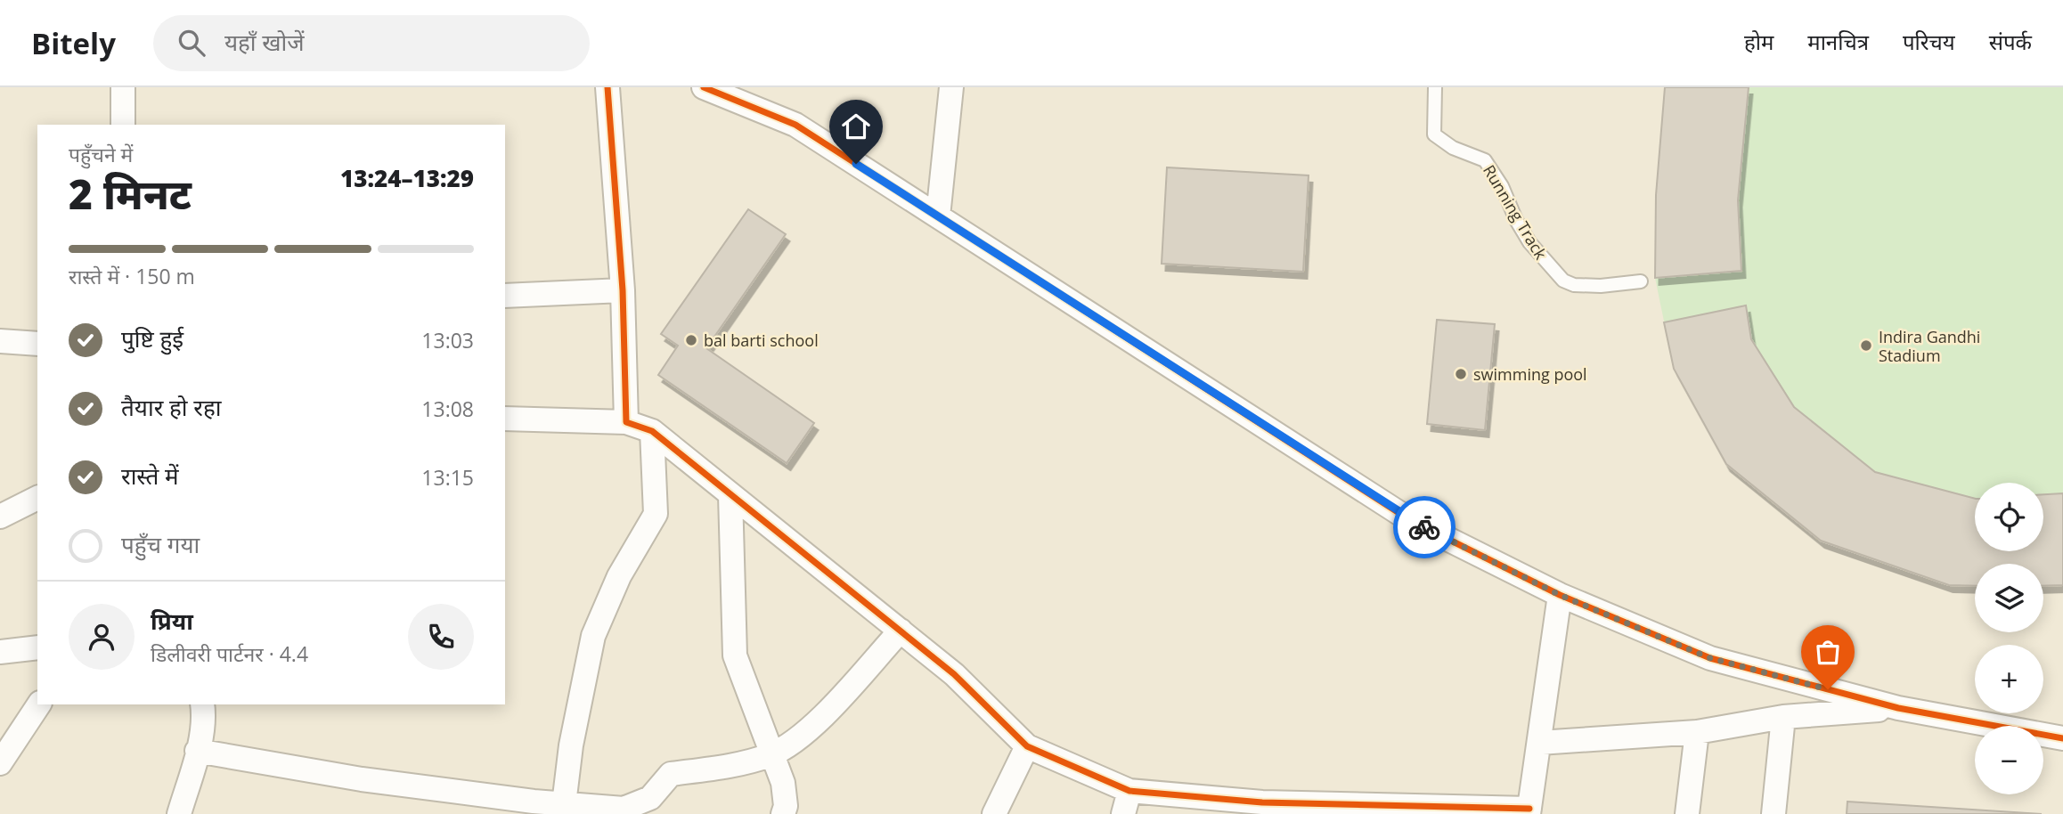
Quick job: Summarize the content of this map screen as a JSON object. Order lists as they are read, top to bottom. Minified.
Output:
{"streets":{"lane":["Running Track"]},"places":["bal barti school","Indira Gandhi Stadium","swimming pool"],"page":{"header":"Bitely","search":"यहाँ खोजें","nav":["होम","मानचित्र","परिचय","संपर्क"],"heading":["2 मिनट","पहुँचने में","13:24–13:29"],"panel":["प्रिया","डिलीवरी पार्टनर · 4.4"],"bar":"रास्ते में · 150 m","list":[["पुष्टि हुई","13:03"],["तैयार हो रहा","13:08"],["रास्ते में","13:15"],"पहुँच गया"],"map_buttons":["+","−"]}}
